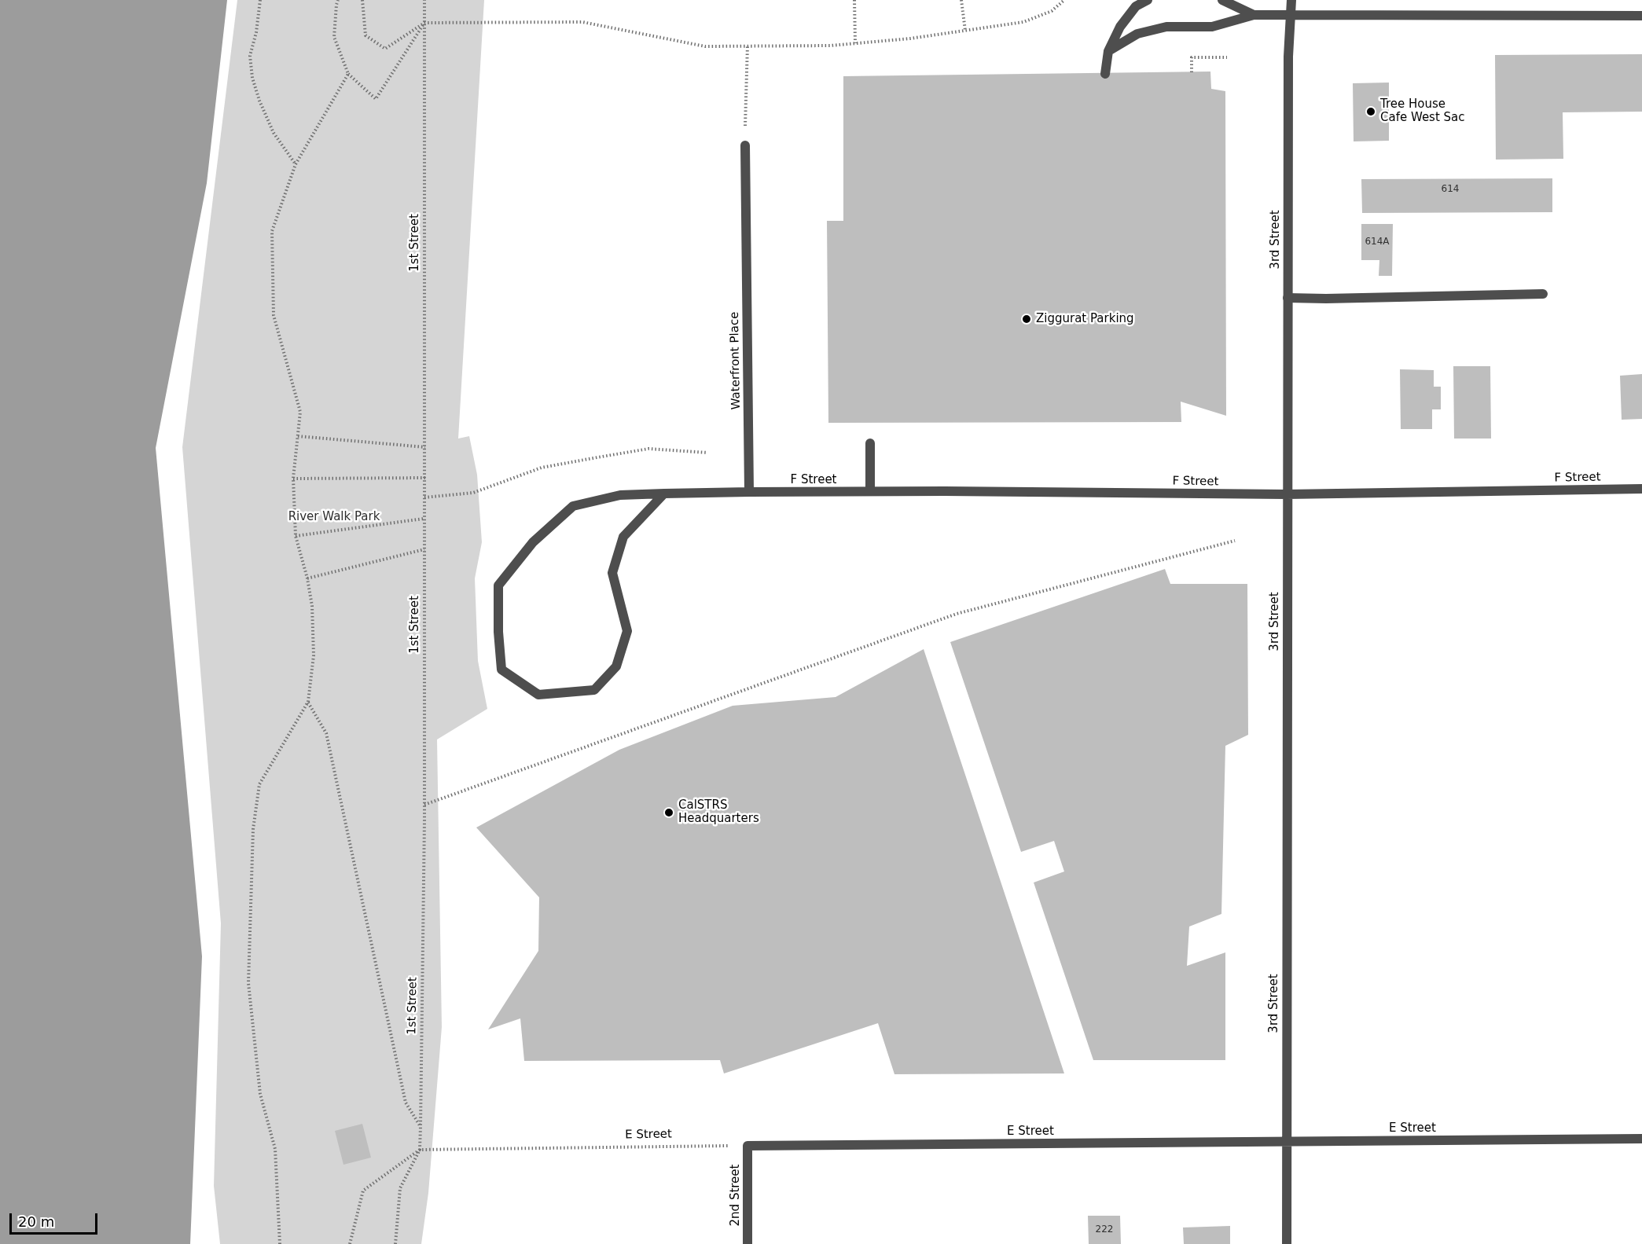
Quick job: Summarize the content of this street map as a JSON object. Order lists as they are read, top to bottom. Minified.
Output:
{"streets":{"street":["3rd Street","Waterfront Place","F Street","E Street","2nd Street"],"path":["1st Street"]},"crossings":[["3rd Street","F Street"],["3rd Street","E Street"],["1st Street","E Street"],["Waterfront Place","F Street"],["E Street","2nd Street"]],"parks":["River Walk Park"],"places":["Tree House Cafe West Sac","Ziggurat Parking","CalSTRS Headquarters"],"house_numbers":["614","614A","222"],"scale_bar":"20 m"}
